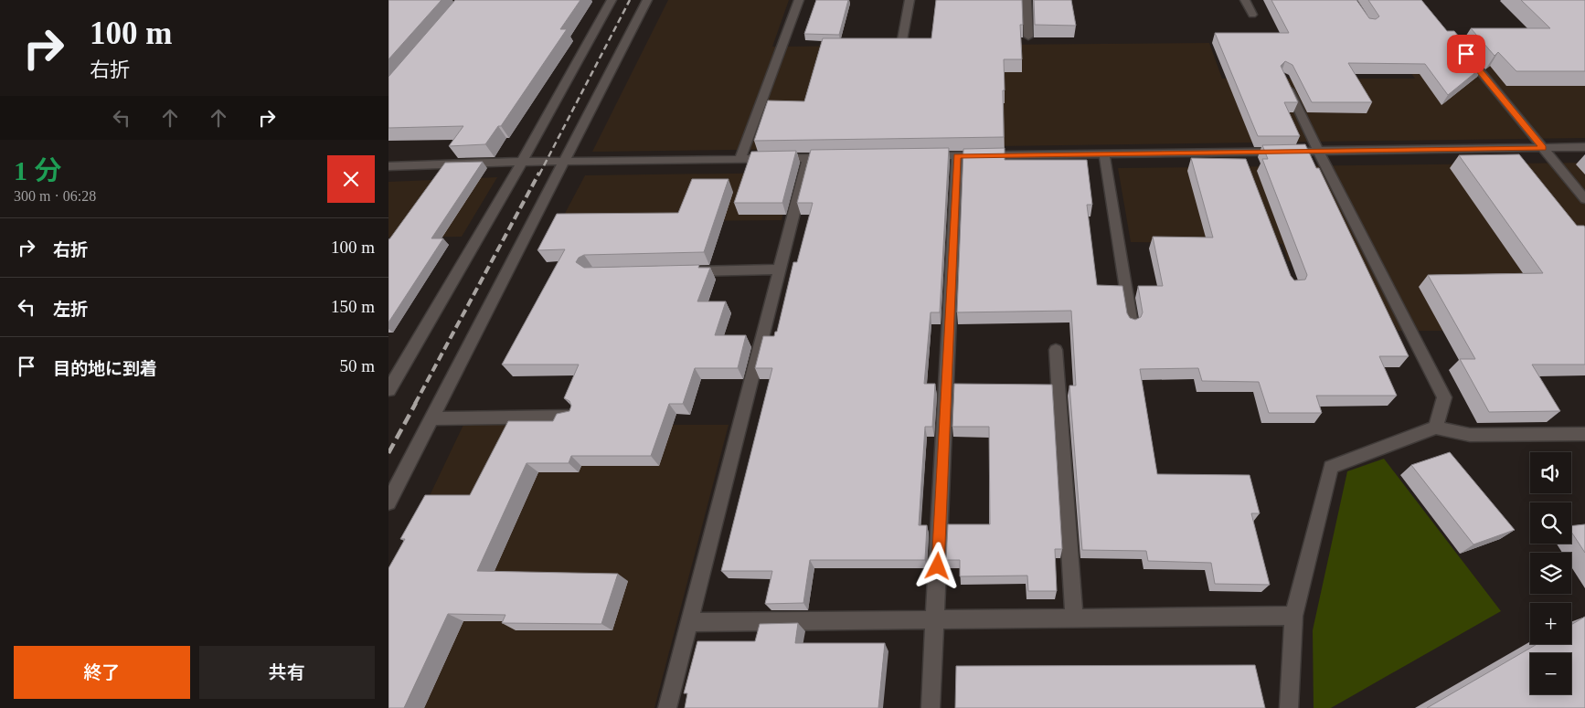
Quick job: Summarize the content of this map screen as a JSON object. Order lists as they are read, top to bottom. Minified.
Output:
{"page":{"turn":["100 m","右折"],"heading":["1 分","300 m · 06:28"],"list":[{"name":"右折","value":"100 m"},{"name":"左折","value":"150 m"},{"name":"目的地に到着","value":"50 m"}],"map_buttons":["+","−"],"buttons":["終了","共有"]}}
